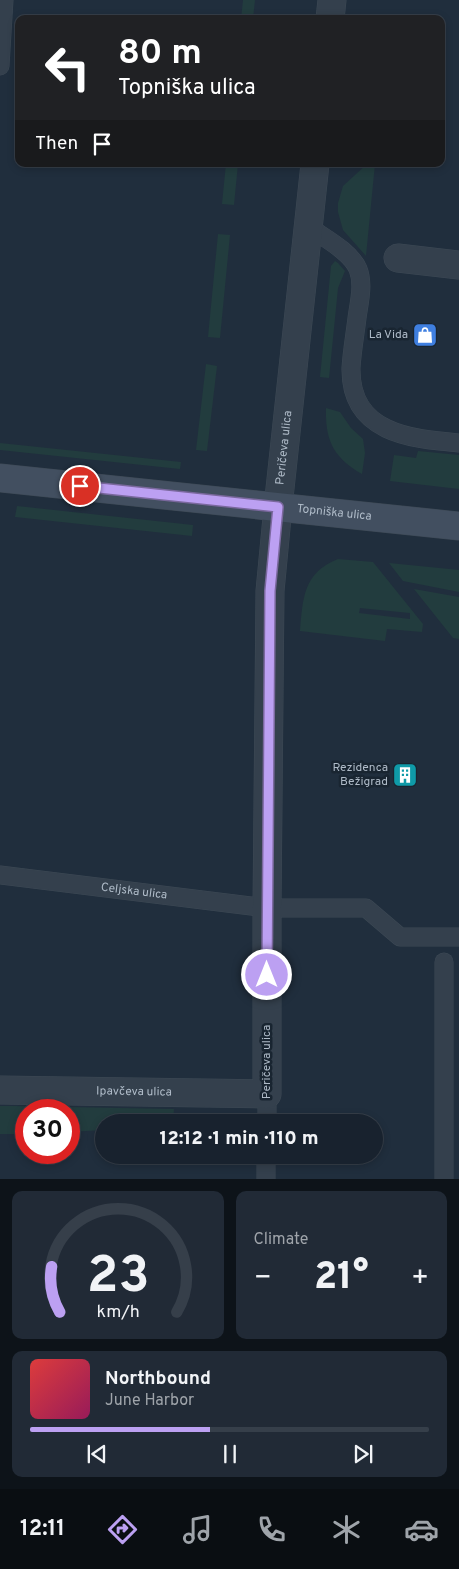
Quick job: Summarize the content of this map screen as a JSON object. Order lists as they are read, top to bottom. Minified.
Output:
{"streets":{"main road":["Topniška ulica"],"street":["Peričeva ulica","Ipavčeva ulica"],"lane":["Celjska ulica"]},"crossings":[["Peričeva ulica","Topniška ulica"],["Peričeva ulica","Celjska ulica"],["Peričeva ulica","Ipavčeva ulica"]],"places":{"shop":["La Vida"],"building":["Rezidenca Bežigrad"]},"page":{"turn":["80 m","Topniška ulica"],"then":"Then","limit":"30","trip":"12:12 · 1 min · 110 m","tile":"Climate","heat":["−","21°","+"],"song":["Northbound","June Harbor"],"tabs":"12:11","gauge":["23","km/h"]}}
